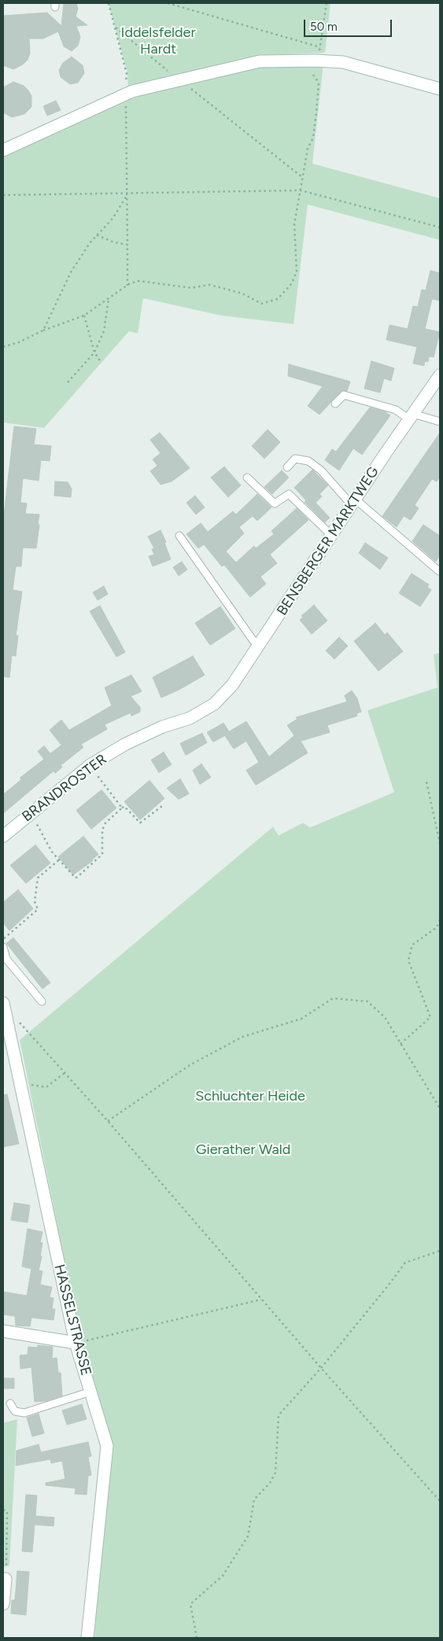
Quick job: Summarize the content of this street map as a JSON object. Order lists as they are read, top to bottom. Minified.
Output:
{"streets":{"street":["BENSBERGER MARKTWEG","BRANDROSTER","HASSELSTRASSE"]},"crossings":[["BENSBERGER MARKTWEG","BRANDROSTER"]],"parks":["Iddelsfelder Hardt","Schluchter Heide","Gierather Wald"],"scale_bar":"50 m"}
